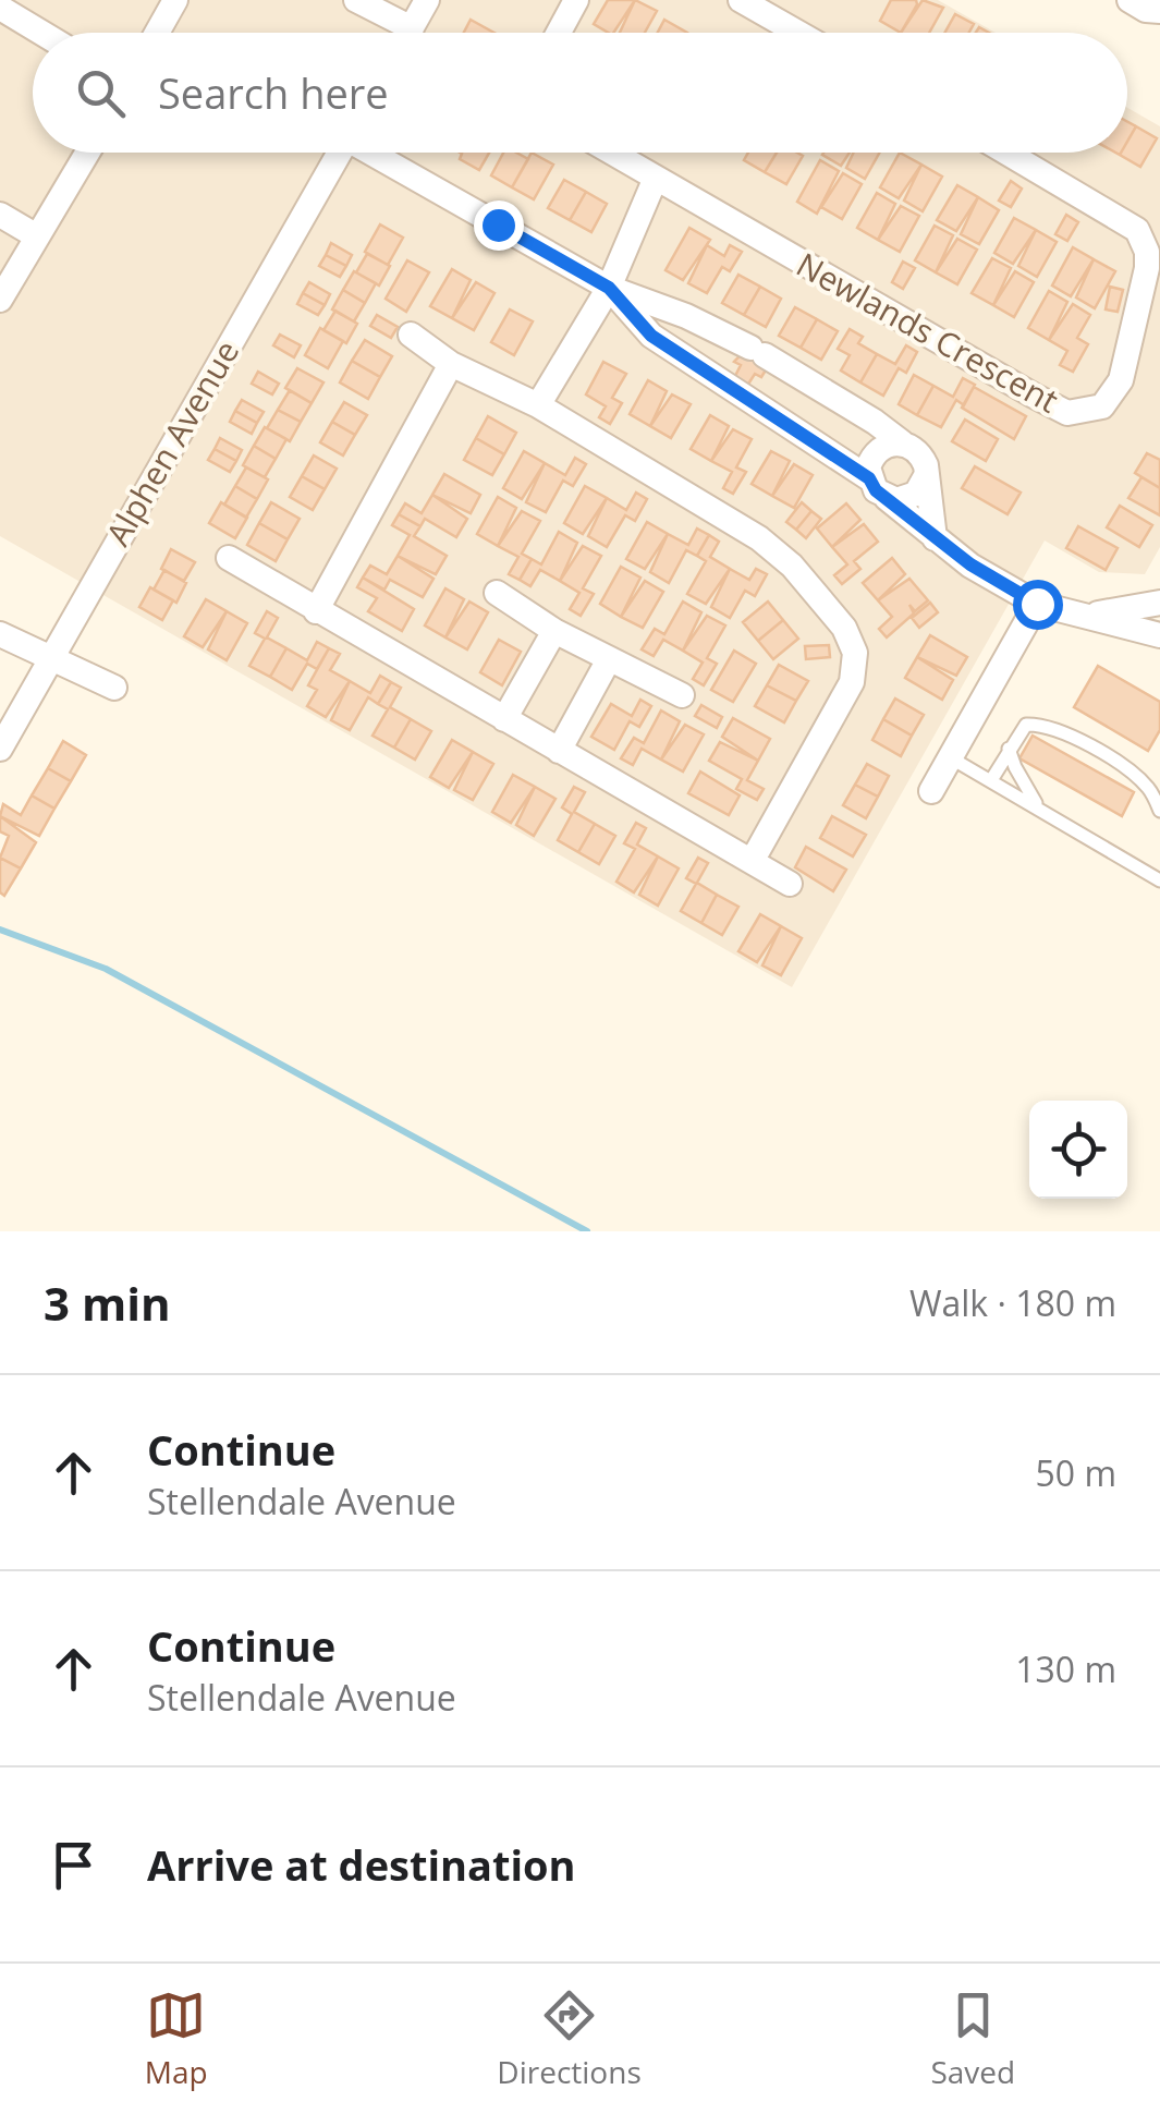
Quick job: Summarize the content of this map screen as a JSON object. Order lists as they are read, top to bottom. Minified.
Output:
{"streets":{"street":["Newlands Crescent","Alphen Avenue"]},"page":{"search":"Search here","heading":["3 min","Walk · 180 m"],"list":[["Continue","Stellendale Avenue","50 m"],["Continue","Stellendale Avenue","130 m"],"Arrive at destination"],"nav":["Map","Directions","Saved"]}}
